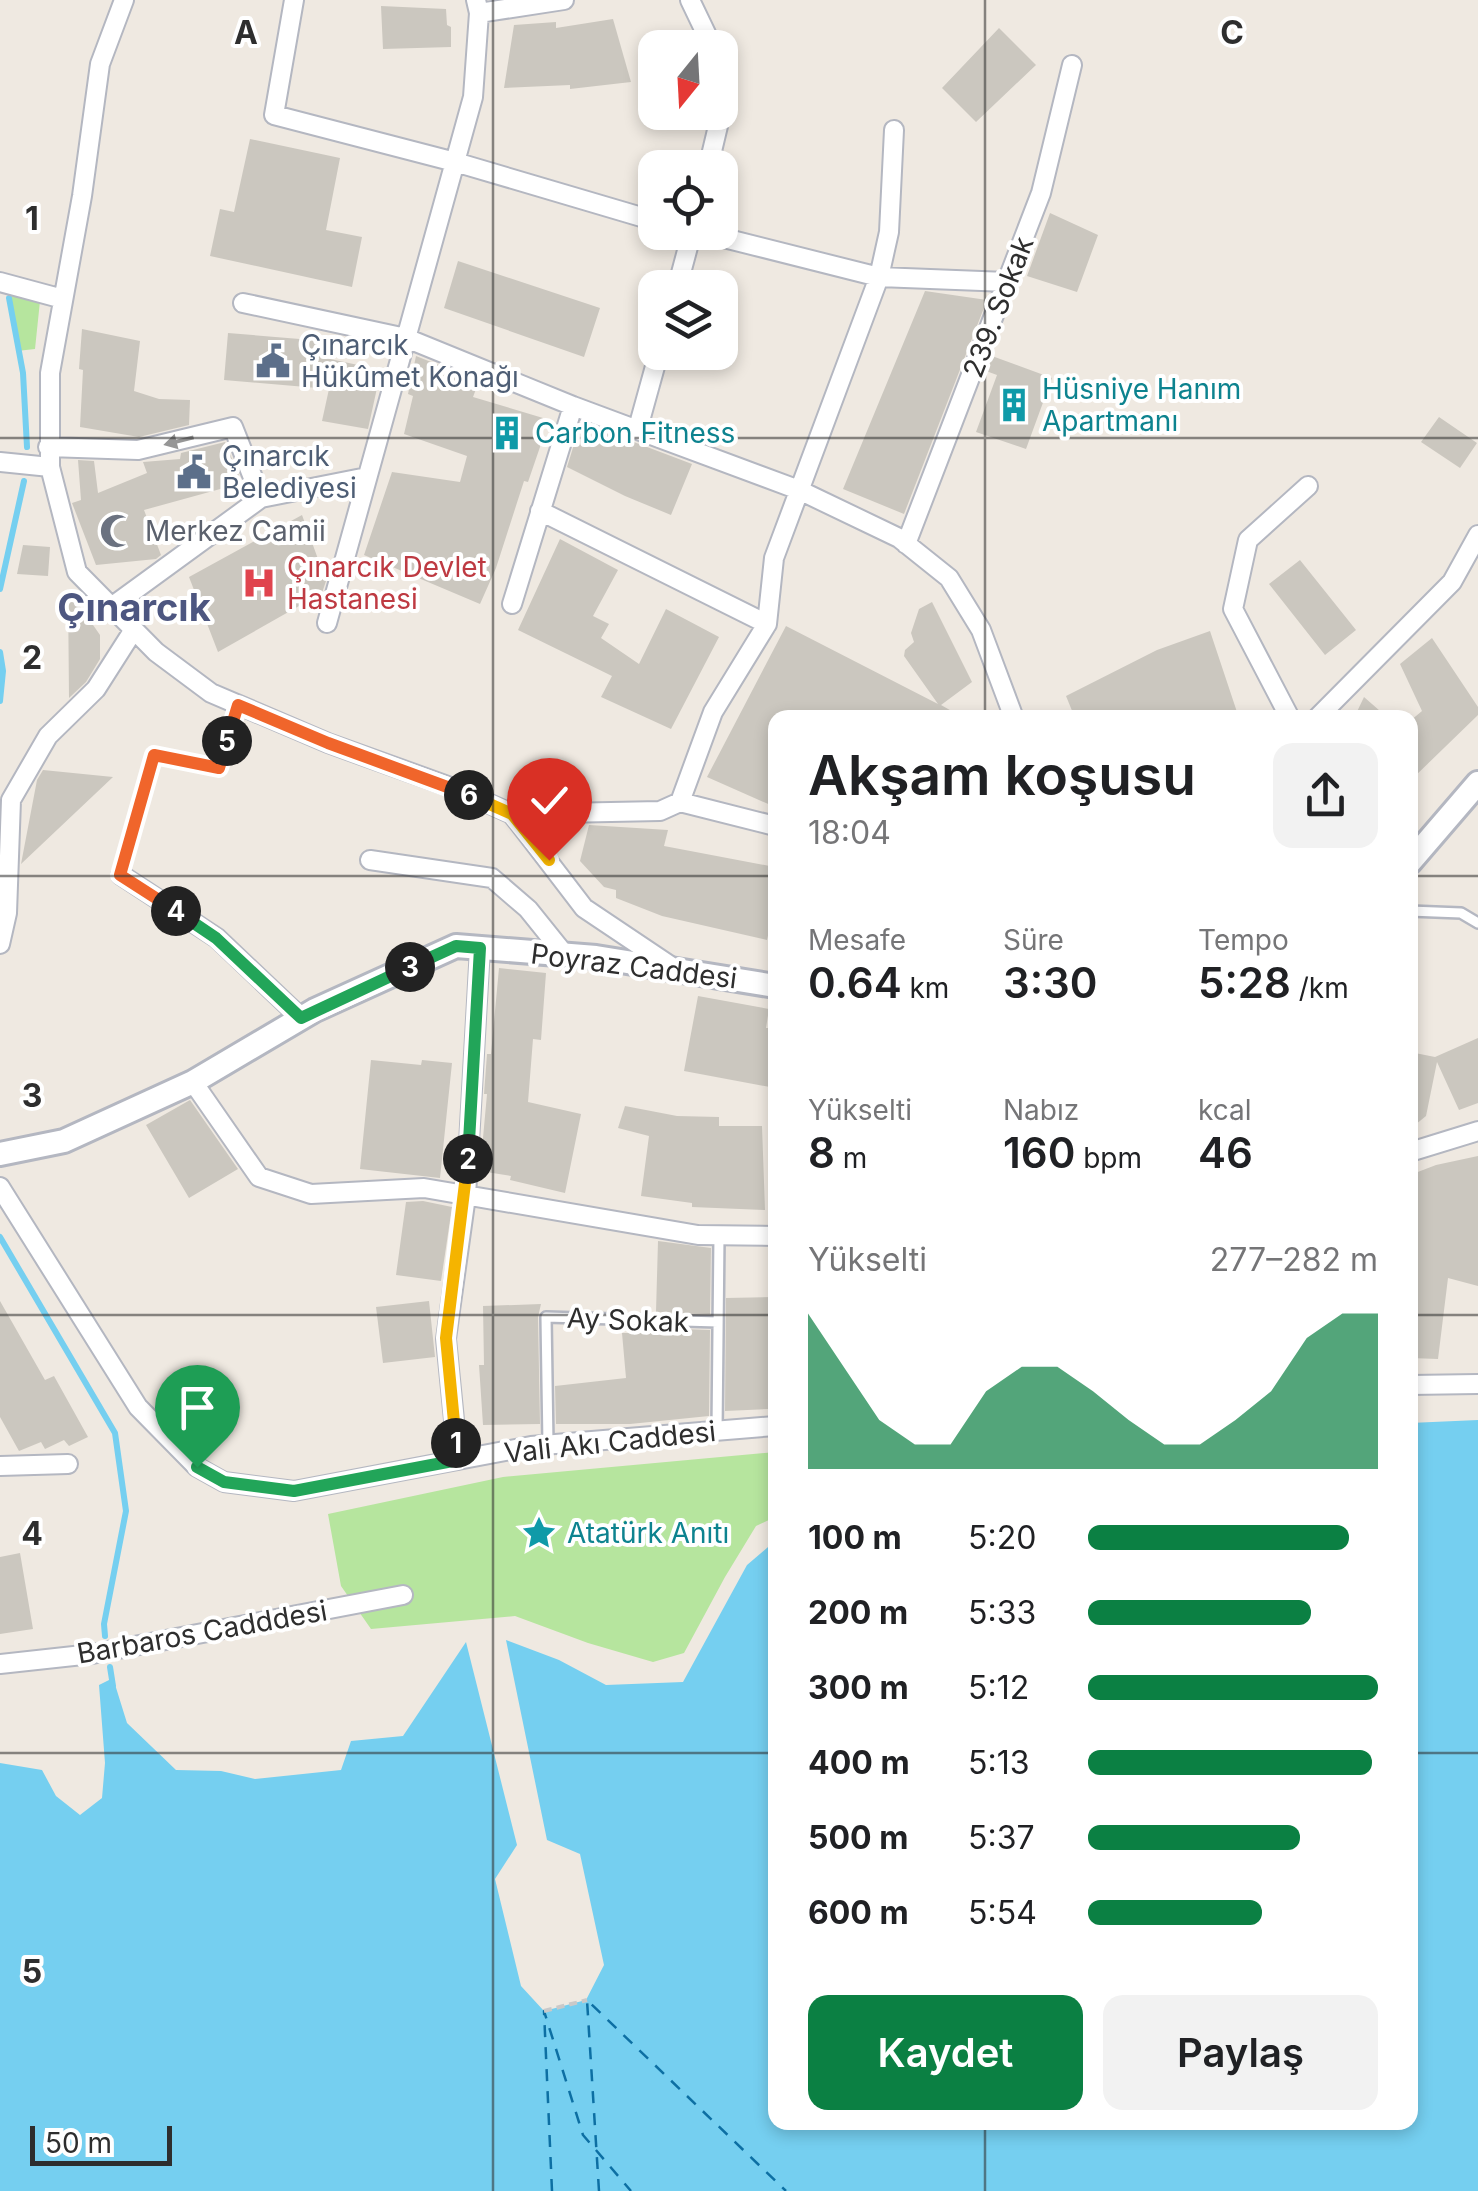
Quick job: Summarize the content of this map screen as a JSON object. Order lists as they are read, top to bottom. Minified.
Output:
{"streets":{"street":["239. Sokak","Poyraz Caddesi","Vali Akı Caddesi","Barbaros Cadddesi"],"lane":["Ay Sokak"]},"crossings":[["Ay Sokak","Vali Akı Caddesi"]],"districts":["Çınarcık"],"places":{"public building":["Çınarcık Hükûmet Konağı","Çınarcık Belediyesi"],"building":["Hüsniye Hanım Apartmanı","Carbon Fitness"],"mosque":["Merkez Camii"],"hospital":["Çınarcık Devlet Hastanesi"],"place":["Atatürk Anıtı"]},"scale_bar":"50 m","north":"bottom","page":{"heading":["Akşam koşusu","18:04"],"pins":["5","6","4","3","2","1"],"stats":[["Mesafe","0.64 km"],["Süre","3:30"],["Tempo","5:28 /km"],["Yükselti","8 m"],["Nabız","160 bpm"],["kcal","46"]],"chart":["Yükselti","277–282 m"],"list":[{"name":"100 m","note":"5:20"},{"name":"200 m","note":"5:33"},{"name":"300 m","note":"5:12"},{"name":"400 m","note":"5:13"},{"name":"500 m","note":"5:37"},{"name":"600 m","note":"5:54"}],"buttons":["Kaydet","Paylaş"],"scale":"50 m"},"grid":{"columns":["A","C"],"rows":["1","2","3","4","5"]}}
